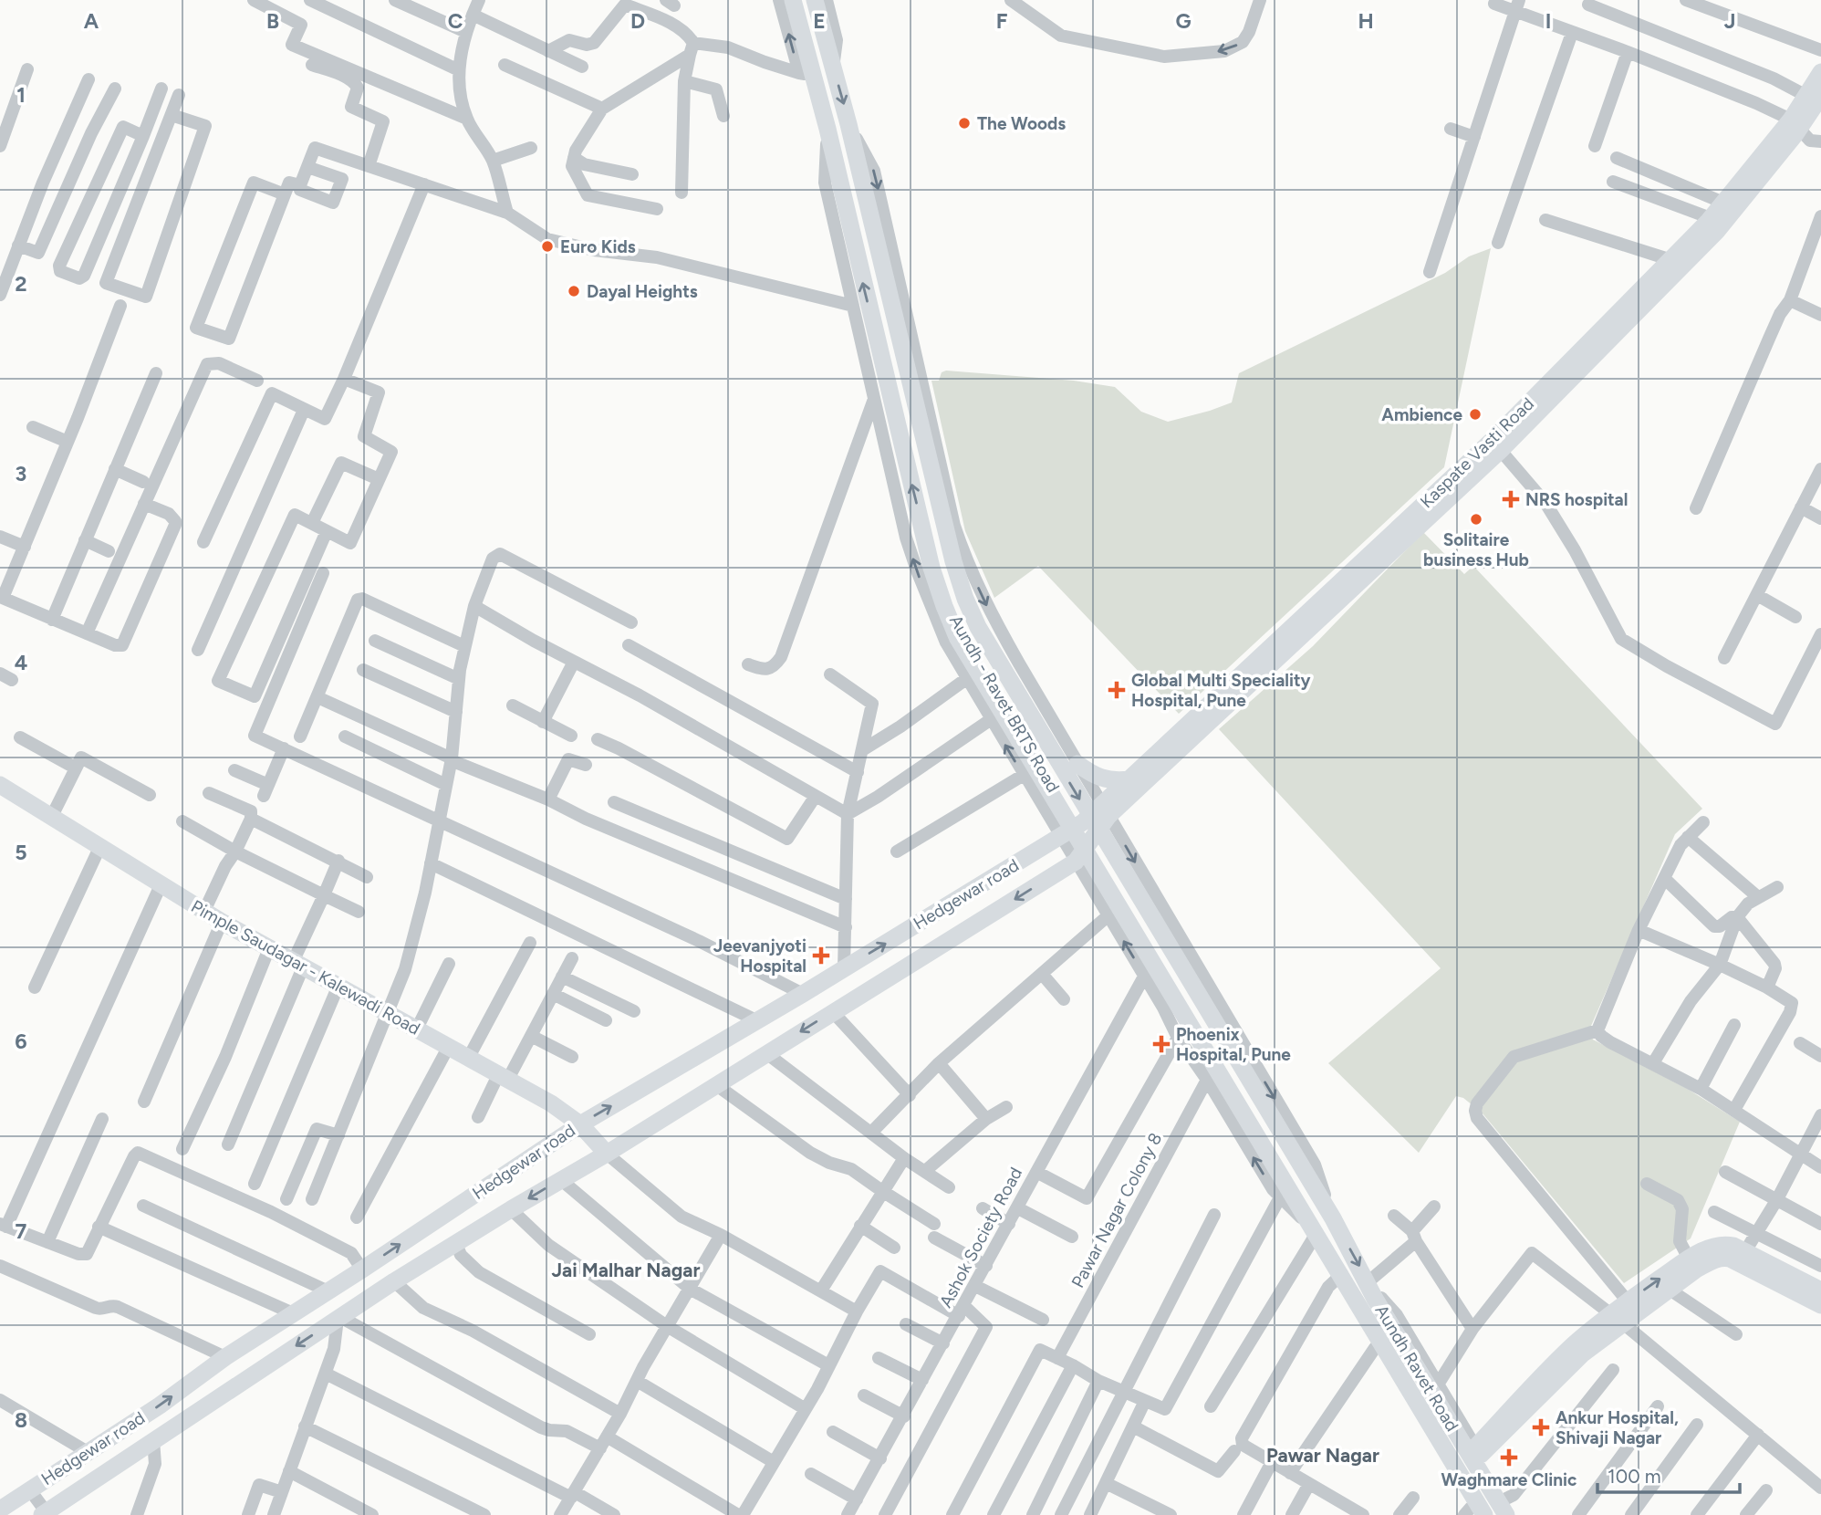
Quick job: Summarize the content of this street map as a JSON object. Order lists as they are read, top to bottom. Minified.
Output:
{"streets":{"main road":["Kaspate Vasti Road","Hedgewar road","Pimple Saudagar - Kalewadi Road","Aundh Ravet Road"],"street":["Aundh - Ravet BRTS Road","Pawar Nagar Colony 8","Ashok Society Road"]},"crossings":[["Kaspate Vasti Road","Aundh - Ravet BRTS Road"],["Kaspate Vasti Road","Hedgewar road"],["Aundh - Ravet BRTS Road","Hedgewar road"],["Aundh - Ravet BRTS Road","Pawar Nagar Colony 8"],["Aundh - Ravet BRTS Road","Ashok Society Road"],["Aundh - Ravet BRTS Road","Aundh Ravet Road"],["Hedgewar road","Pimple Saudagar - Kalewadi Road"]],"districts":["Jai Malhar Nagar","Pawar Nagar"],"places":{"other":["The Woods","Euro Kids","Dayal Heights","Ambience","Solitaire business Hub"],"health":["NRS hospital","Global Multi Speciality Hospital, Pune","Jeevanjyoti Hospital","Phoenix Hospital, Pune","Ankur Hospital, Shivaji Nagar","Waghmare Clinic"]},"scale_bar":"100 m","grid":{"columns":["A","B","C","D","E","F","G","H","I","J"],"rows":["1","2","3","4","5","6","7","8"]}}
